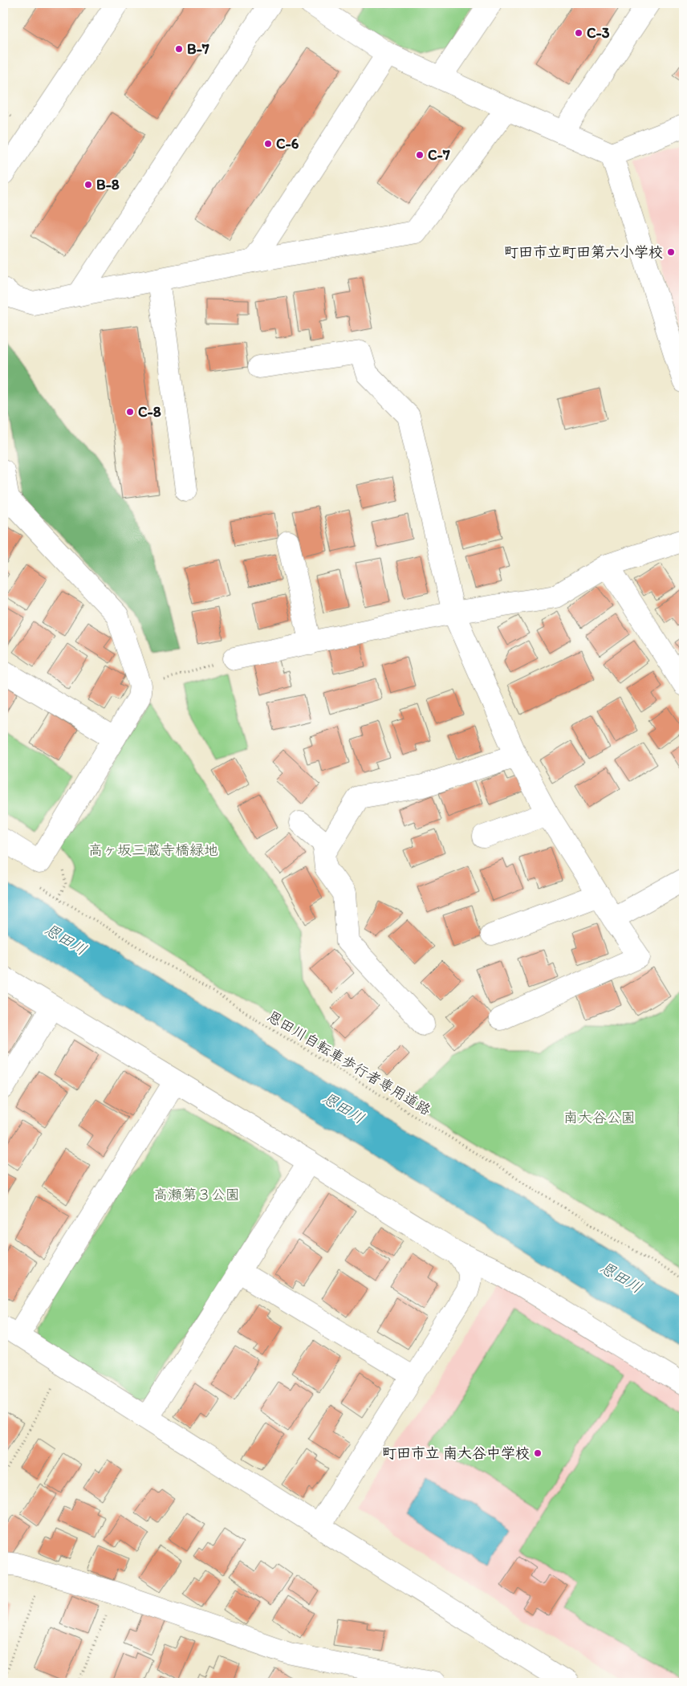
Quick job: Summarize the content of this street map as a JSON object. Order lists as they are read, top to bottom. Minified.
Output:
{"streets":{"path":["恩田川自転車歩行者専用道路"]},"water":["恩田川"],"parks":["高ヶ坂三蔵寺橋緑地","南大谷公園","高瀬第３公園"],"places":["C-3","B-7","C-6","C-7","B-8","町田市立町田第六小学校","C-8","町田市立 南大谷中学校"]}
